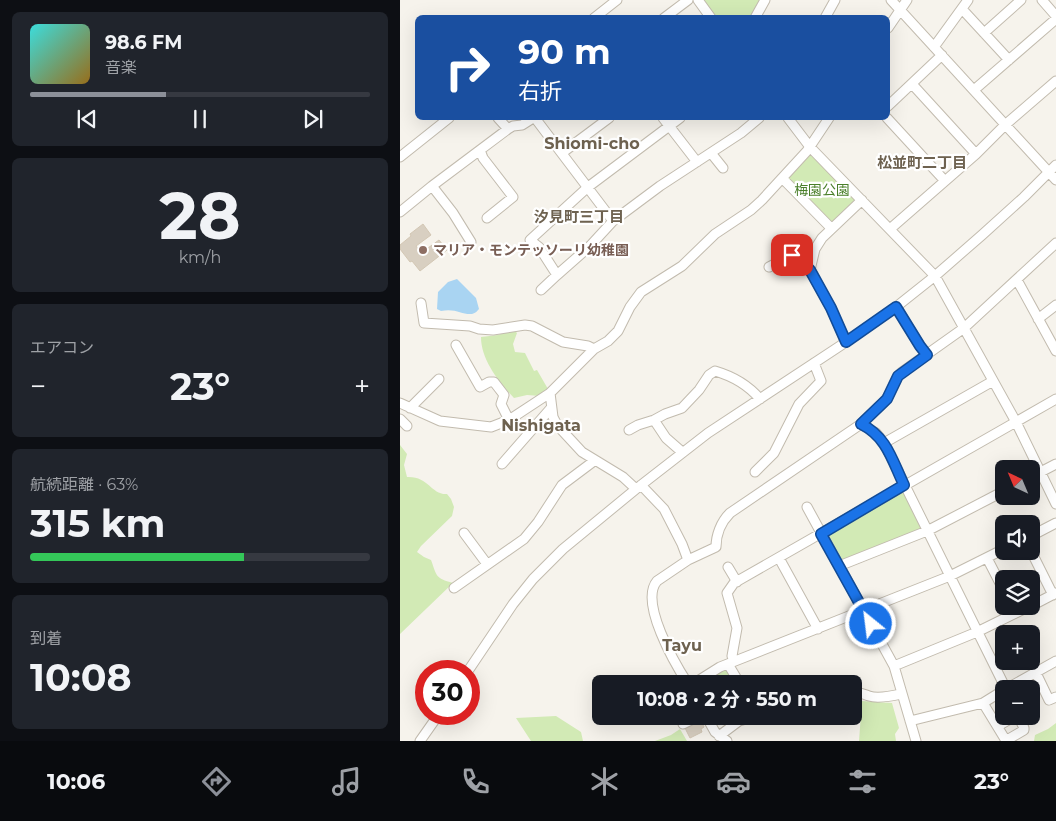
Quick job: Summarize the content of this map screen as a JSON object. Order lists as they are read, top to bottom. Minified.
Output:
{"districts":["Shiomi-cho","松並町二丁目","汐見町三丁目","Nishigata","Tayu"],"parks":["梅園公園"],"places":["マリア・モンテッソーリ幼稚園"],"north":"top left","page":{"turn":["90 m","右折"],"song":["98.6 FM","音楽"],"tile":[["28","km/h"],"エアコン",["航続距離 · 63%","315 km"],["到着","10:08"]],"heat":["−","23°","+"],"map_buttons":["+","−"],"limit":"30","trip":"10:08 · 2 分 · 550 m","tabs":["10:06","23°"]}}
